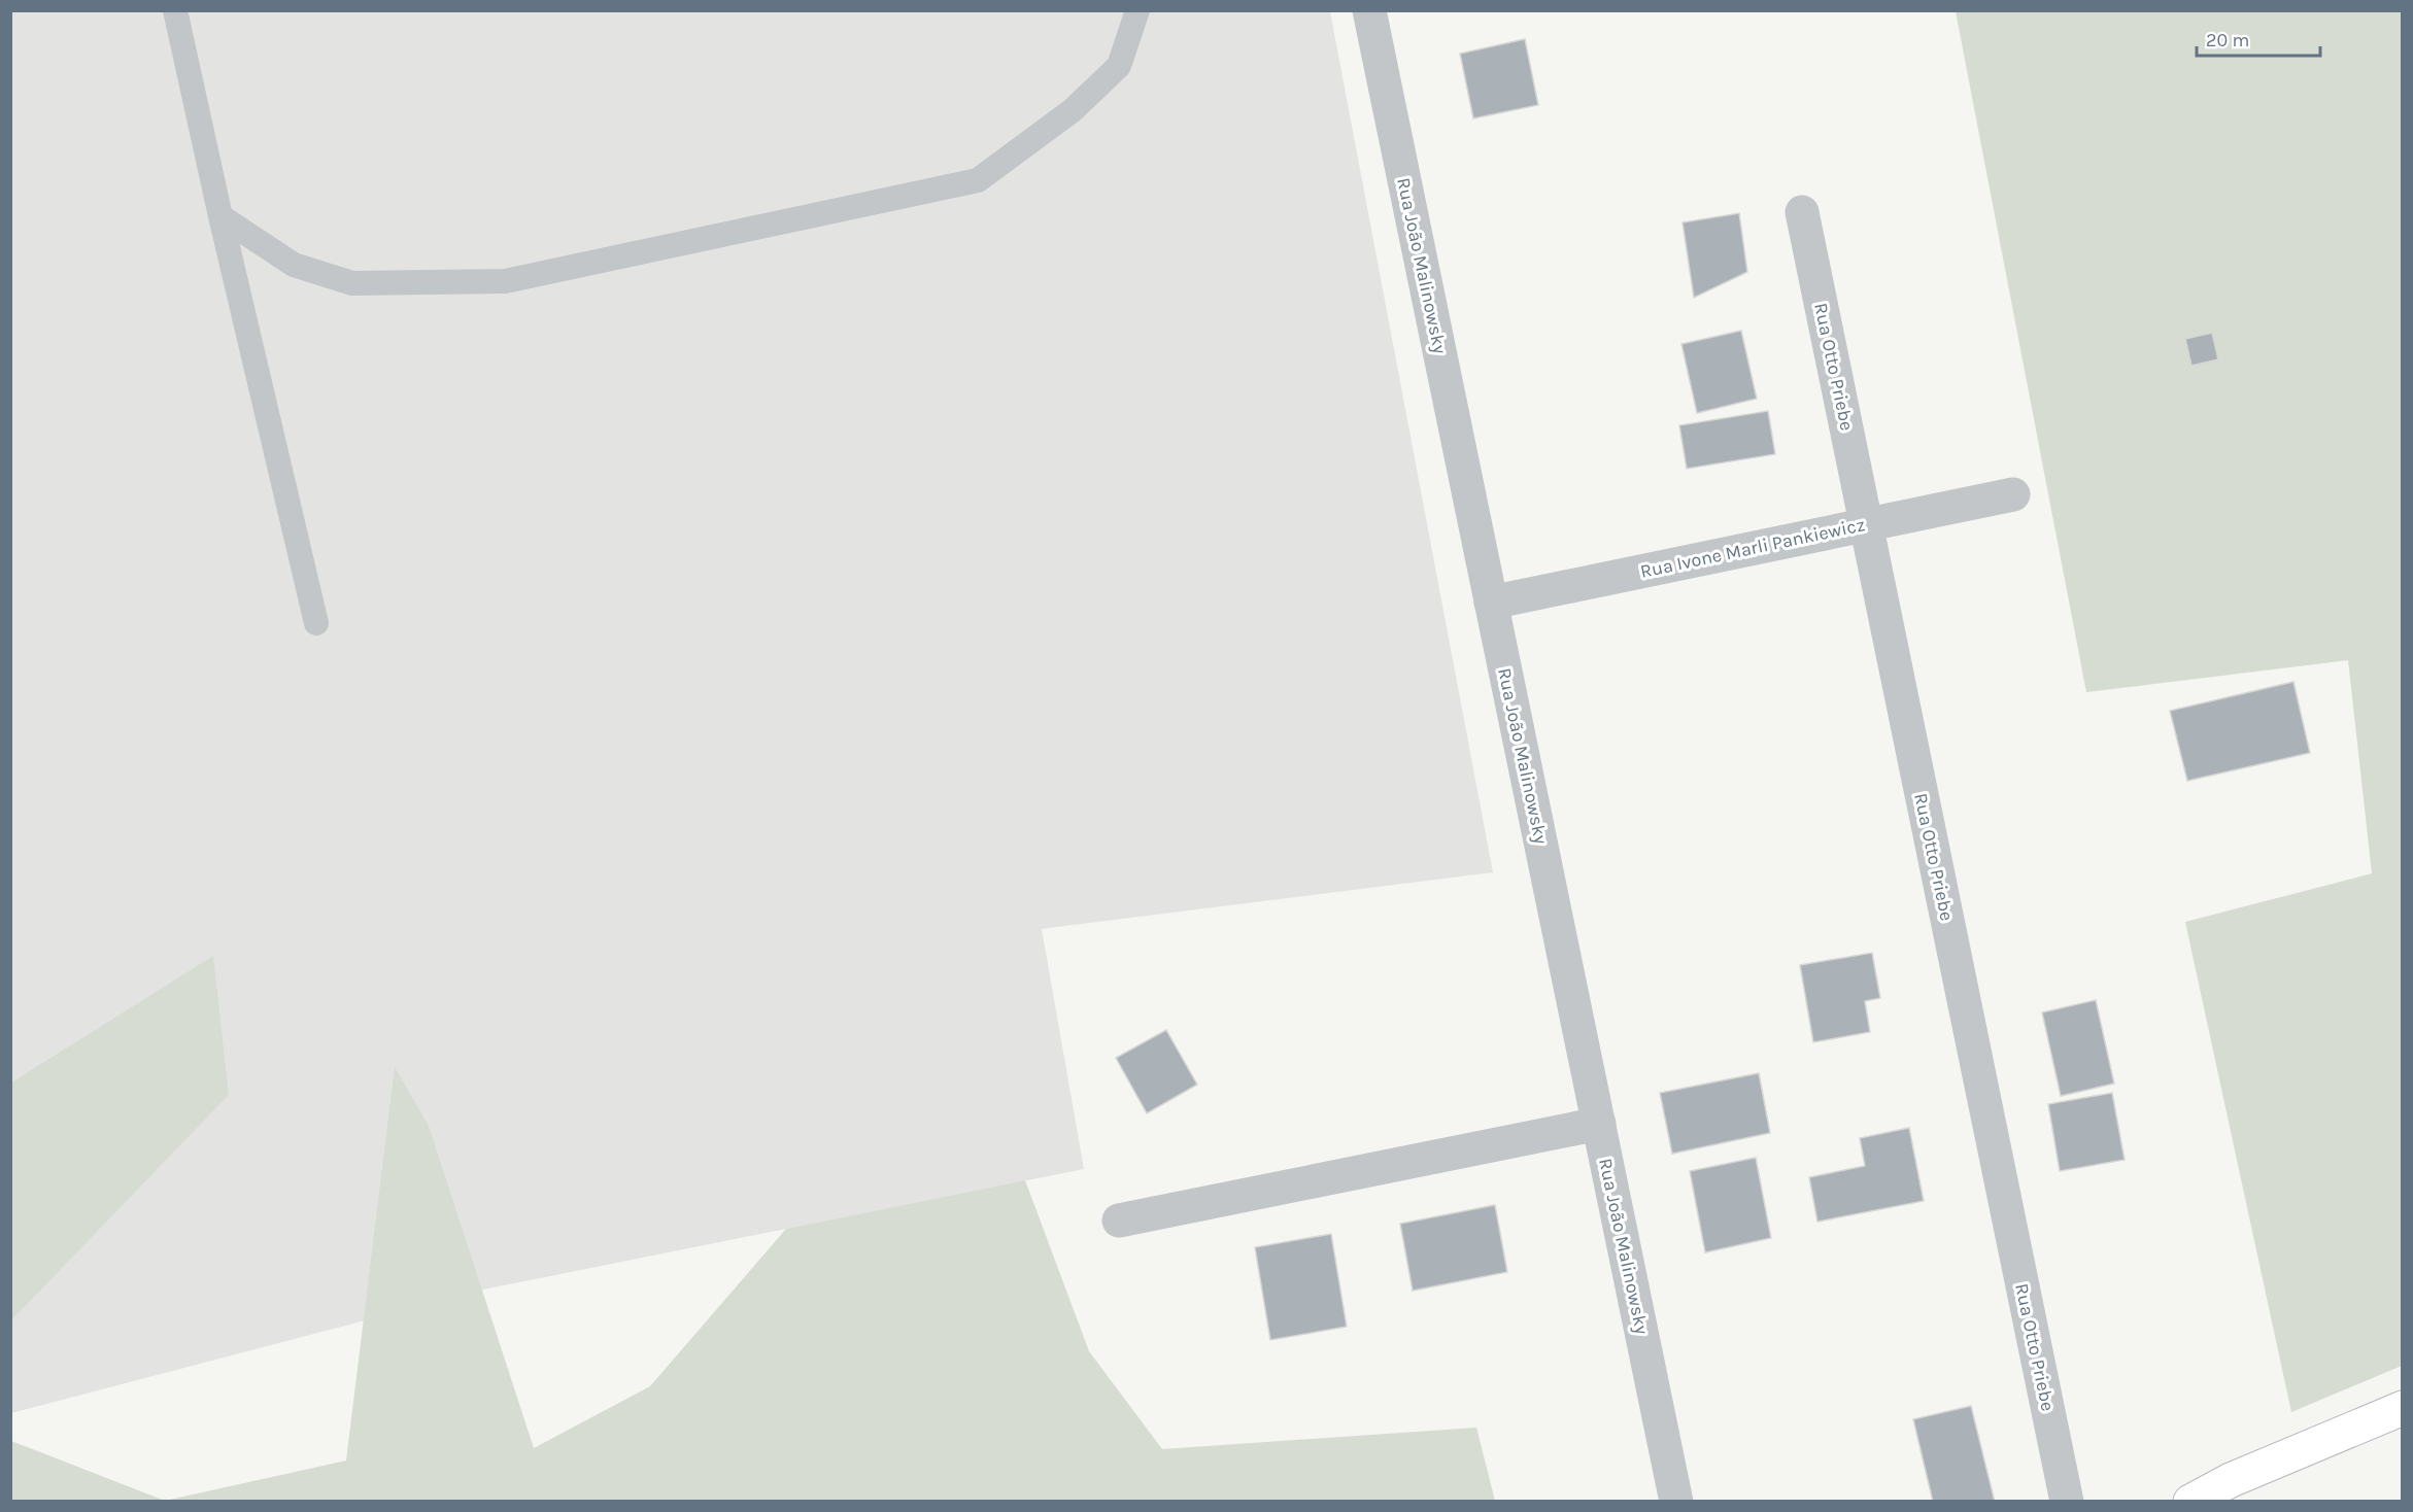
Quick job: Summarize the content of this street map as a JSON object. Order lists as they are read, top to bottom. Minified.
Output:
{"streets":{"street":["Rua João Malinowsky","Rua Otto Priebe","Rua Ivone Marli Pankiewicz"]},"crossings":[["Rua João Malinowsky","Rua Ivone Marli Pankiewicz"],["Rua Otto Priebe","Rua Ivone Marli Pankiewicz"]],"scale_bar":"20 m"}
